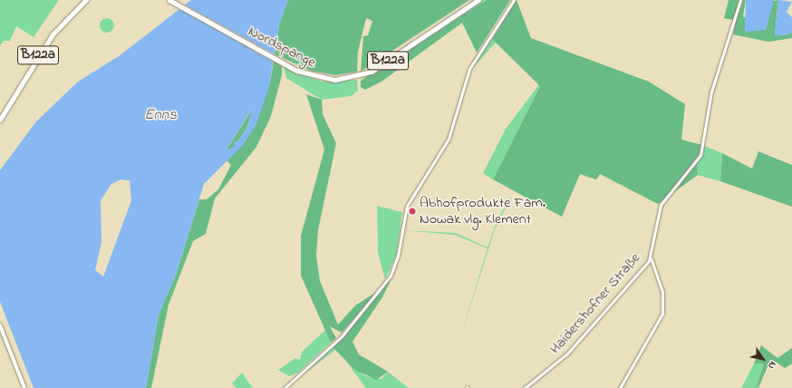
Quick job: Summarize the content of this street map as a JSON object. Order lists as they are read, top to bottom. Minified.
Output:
{"streets":{"main road":["Nordspange","B122a"],"street":["Haidershofner Straße"]},"water":["Enns"],"places":["Abhofprodukte Fam. Nowak vlg. Klement"],"north":"bottom right"}
